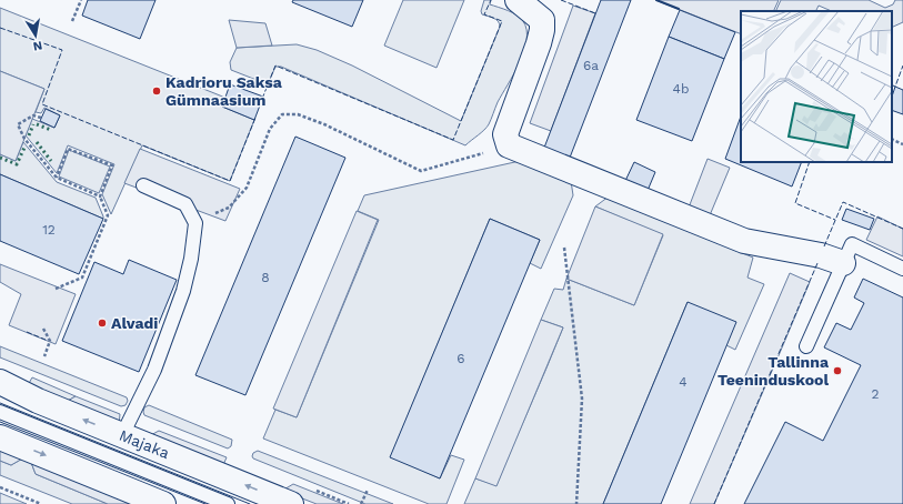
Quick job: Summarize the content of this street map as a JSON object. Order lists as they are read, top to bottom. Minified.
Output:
{"streets":{"street":["Majaka"]},"places":["Kadrioru Saksa Gümnaasium","Alvadi","Tallinna Teeninduskool"],"house_numbers":["6a","4b","12","8","6","4","2"],"north":"bottom"}
